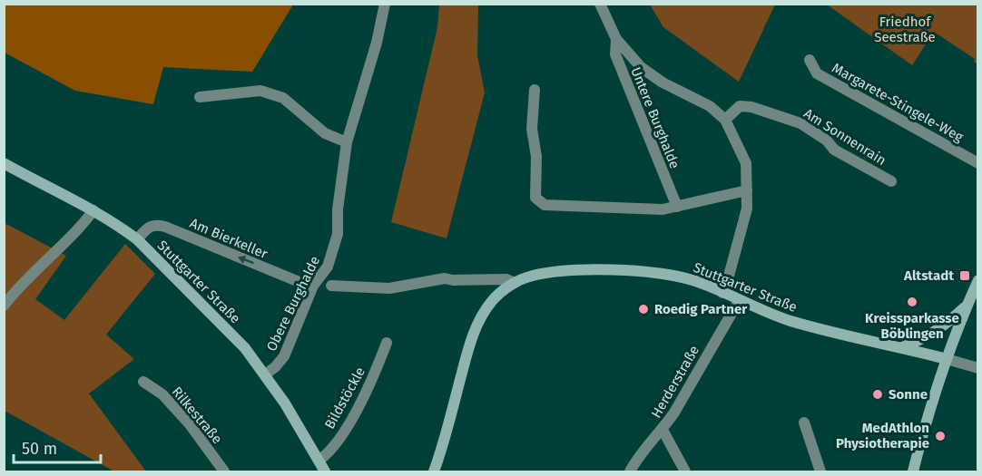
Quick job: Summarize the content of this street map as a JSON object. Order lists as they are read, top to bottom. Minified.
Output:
{"streets":{"main road":["Stuttgarter Straße"],"street":["Margarete-Stingele-Weg","Untere Burghalde","Am Sonnenrain","Am Bierkeller","Obere Burghalde","Herderstraße","Bildstöckle","Rilkestraße"]},"crossings":[["Untere Burghalde","Am Sonnenrain"],["Untere Burghalde","Stuttgarter Straße"],["Am Bierkeller","Stuttgarter Straße"],["Am Bierkeller","Obere Burghalde"],["Stuttgarter Straße","Obere Burghalde"],["Stuttgarter Straße","Herderstraße"],["Stuttgarter Straße","Bildstöckle"]],"one_way":["Am Bierkeller"],"parks":["Friedhof Seestraße"],"places":{"transit":["Altstadt"],"other":["Kreissparkasse Böblingen","Roedig Partner","Sonne","MedAthlon Physiotherapie"]},"scale_bar":"50 m"}
